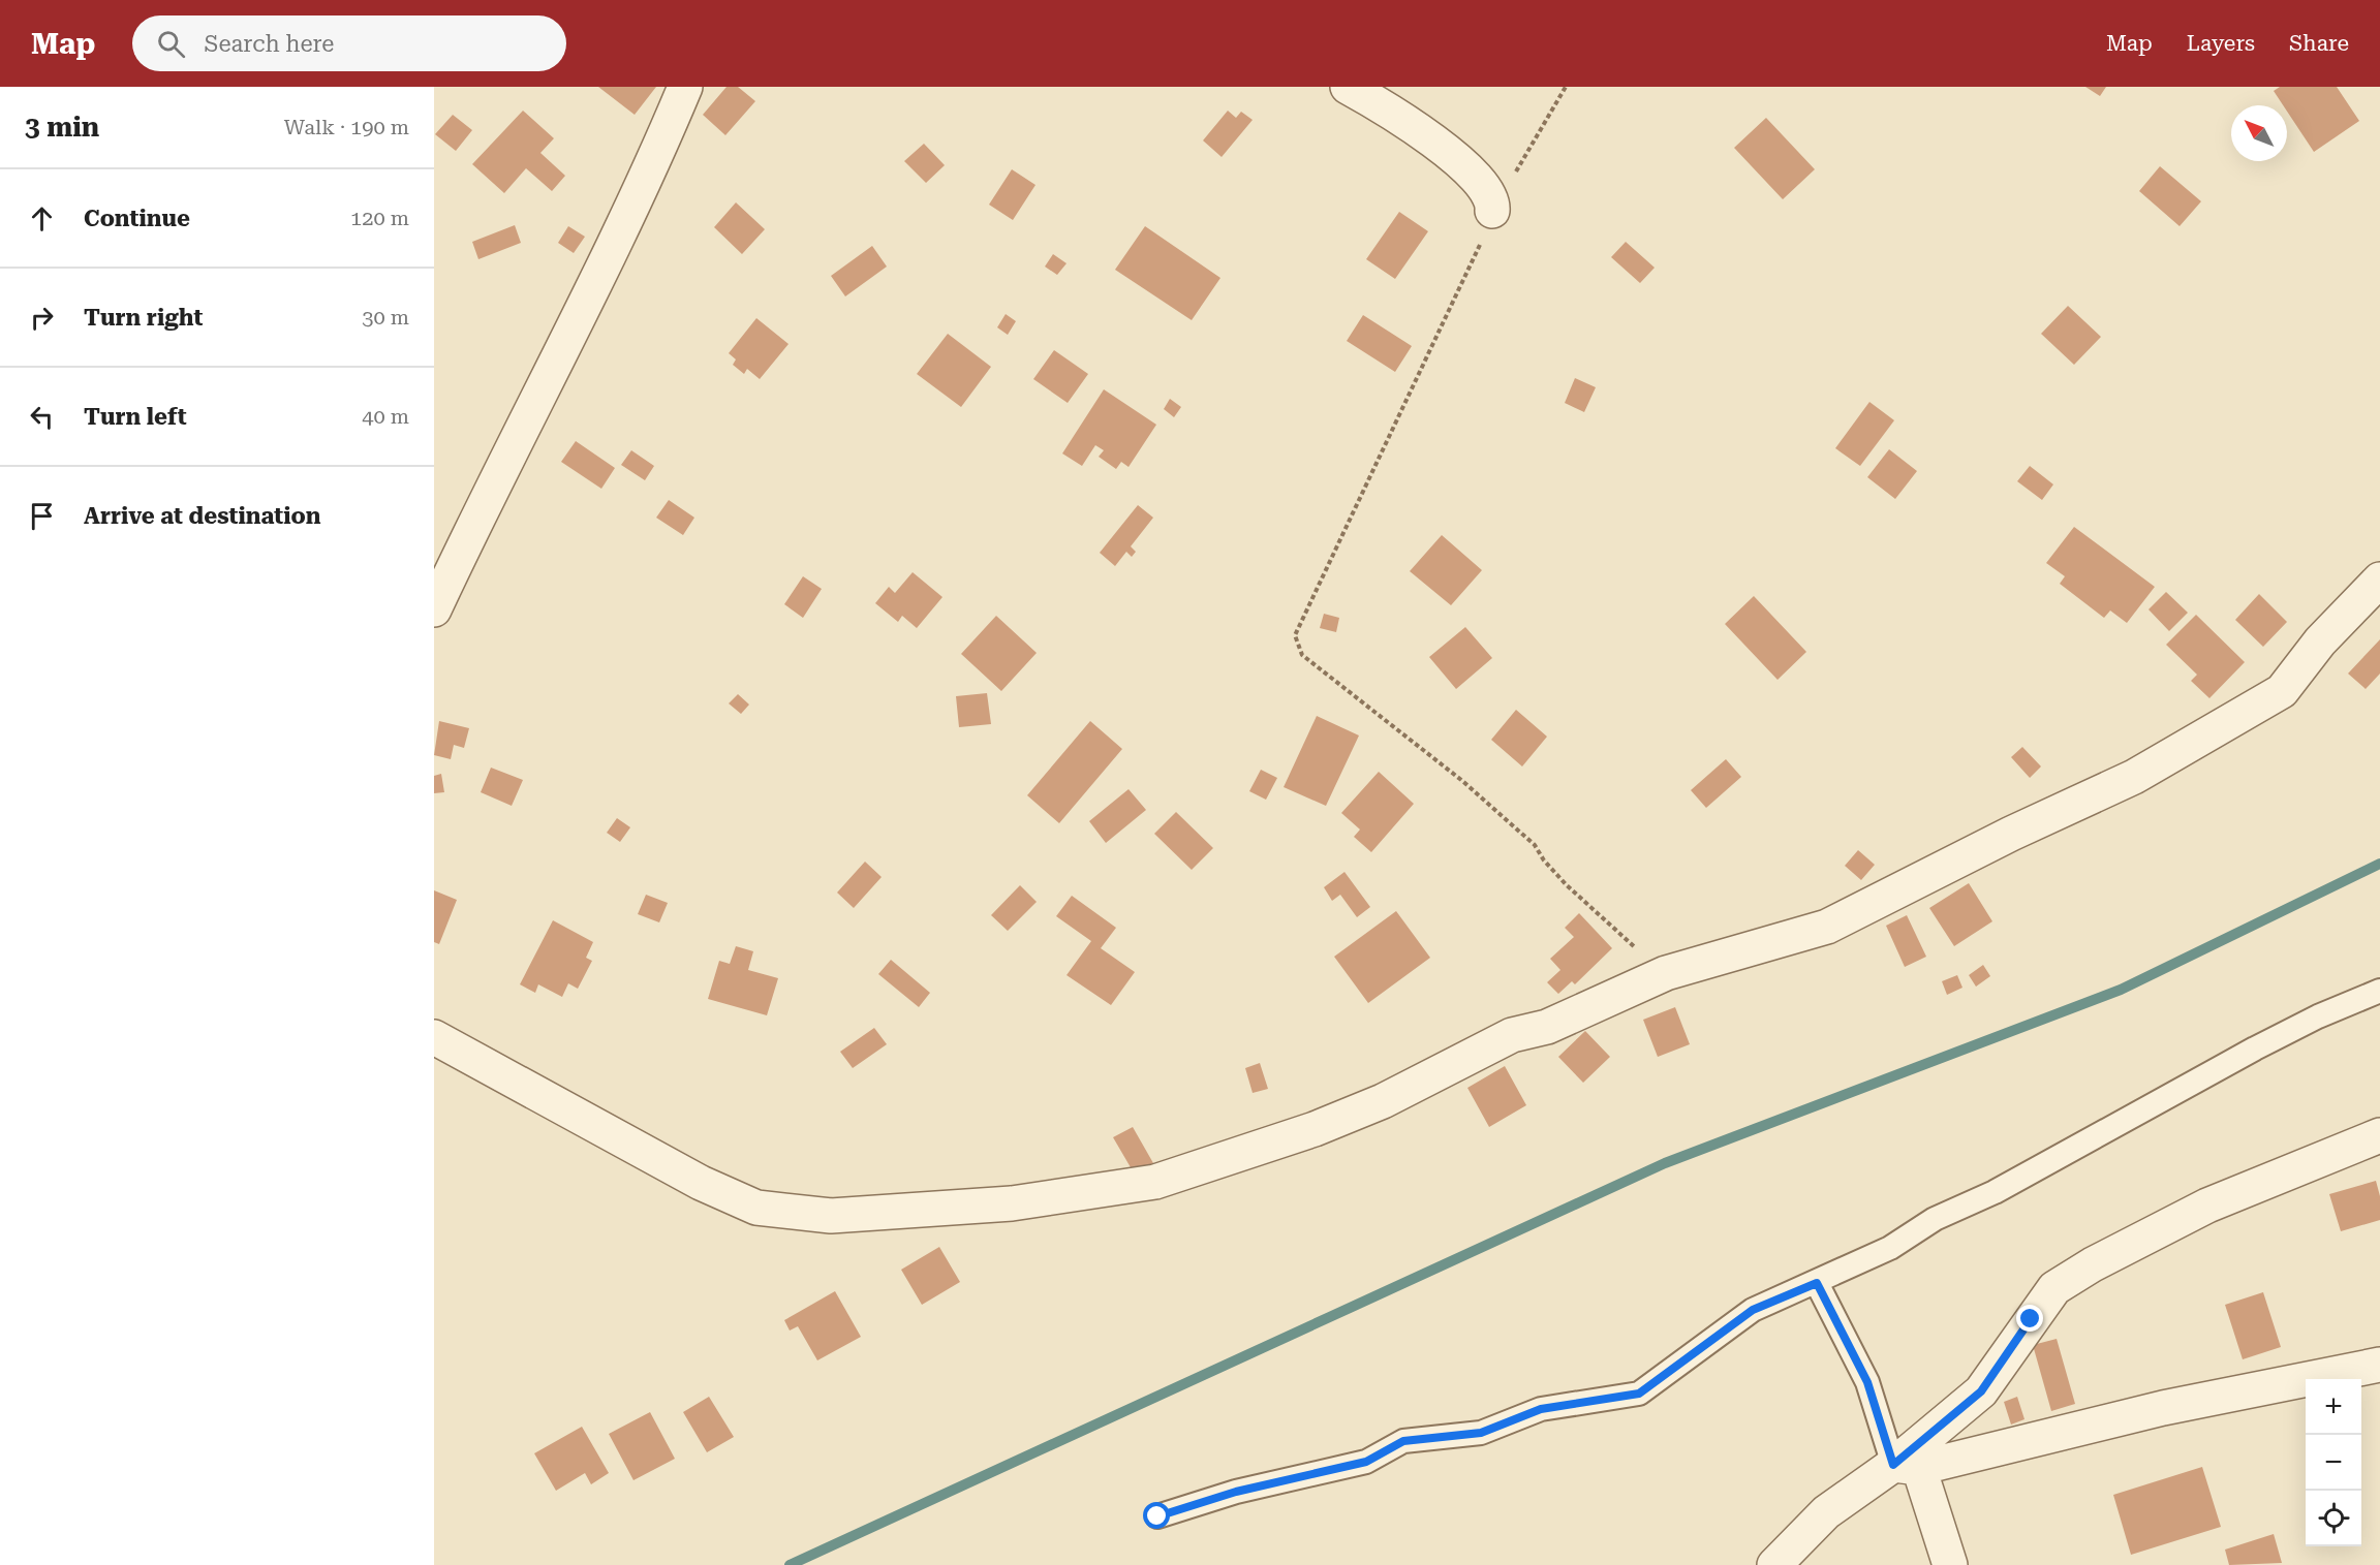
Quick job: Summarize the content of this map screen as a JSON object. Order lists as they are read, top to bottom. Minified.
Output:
{"north":"top left","page":{"header":"Map","search":"Search here","nav":["Map","Layers","Share"],"heading":["3 min","Walk · 190 m"],"list":[["Continue","120 m"],["Turn right","30 m"],["Turn left","40 m"],"Arrive at destination"],"map_buttons":["+","−"]}}
